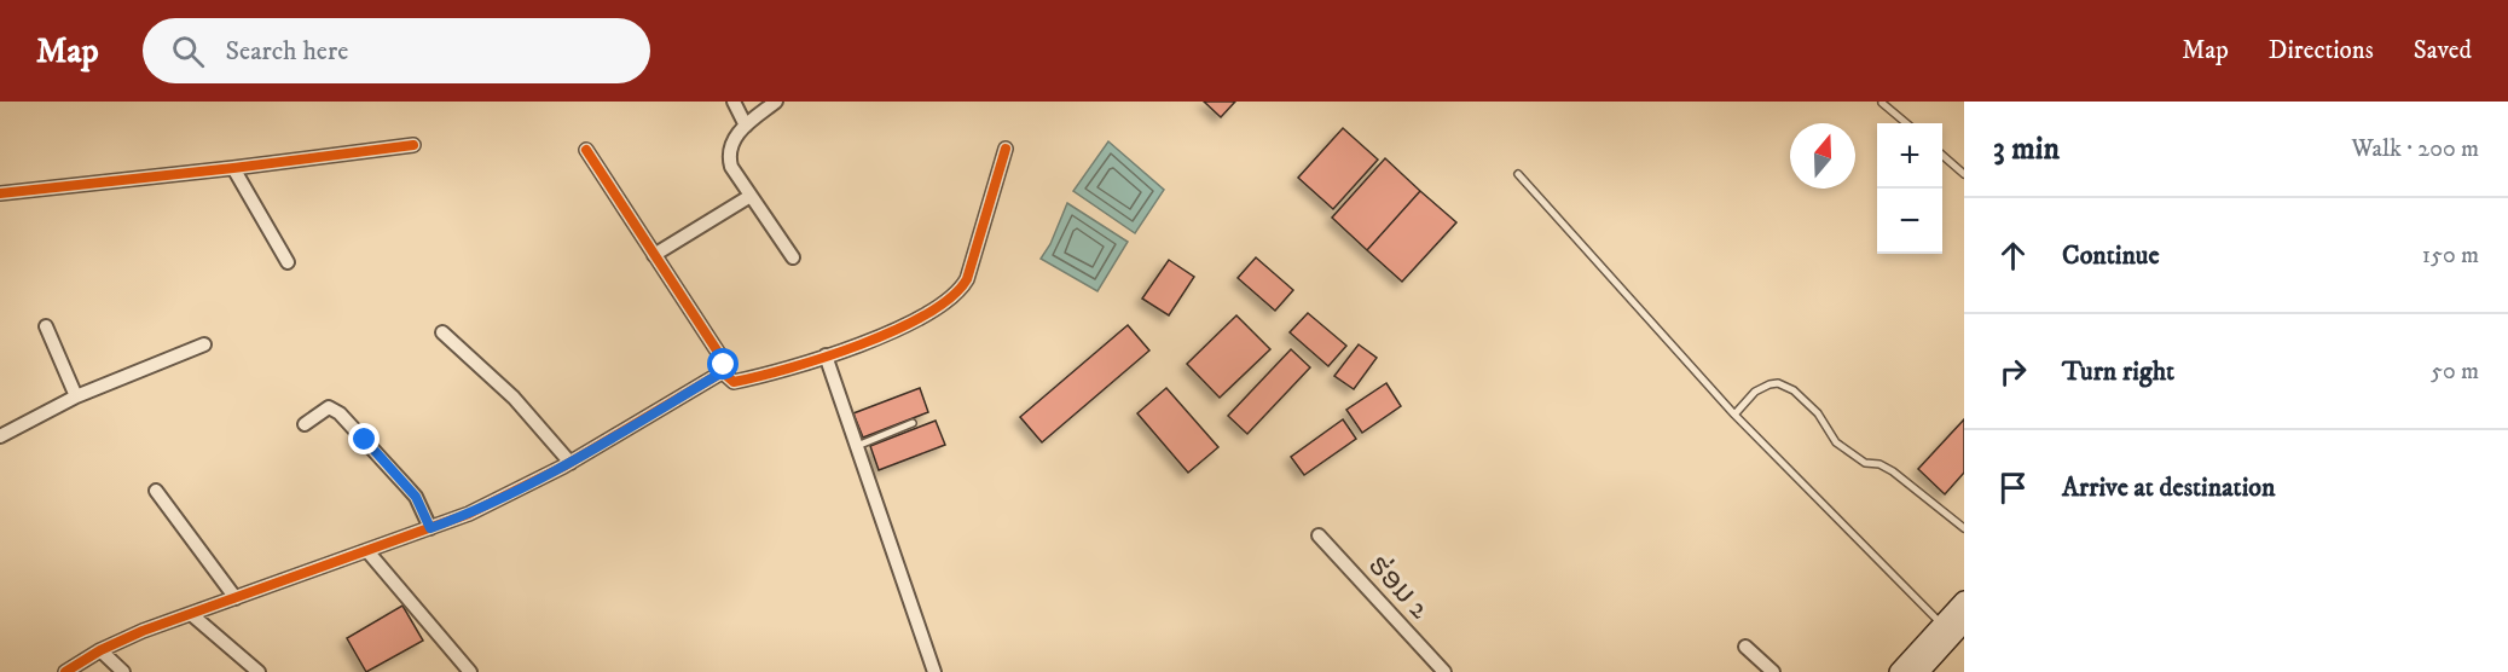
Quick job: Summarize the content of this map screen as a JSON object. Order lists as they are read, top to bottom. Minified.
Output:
{"streets":{"street":["ຮ່ອມ 2"]},"north":"top","page":{"header":"Map","search":"Search here","nav":["Map","Directions","Saved"],"heading":["3 min","Walk · 200 m"],"map_buttons":["+","−"],"list":[["Continue","150 m"],["Turn right","50 m"],"Arrive at destination"]}}
